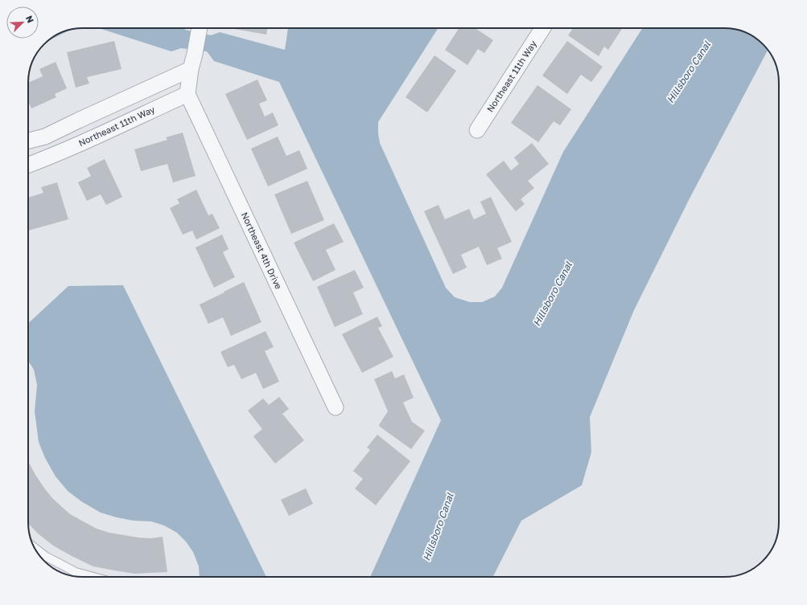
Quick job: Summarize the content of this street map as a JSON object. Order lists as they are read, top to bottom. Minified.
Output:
{"streets":{"street":["Northeast 11th Way","Northeast 4th Drive"]},"crossings":[["Northeast 11th Way","Northeast 4th Drive"]],"water":["Hillsboro Canal"],"north":"top right"}
